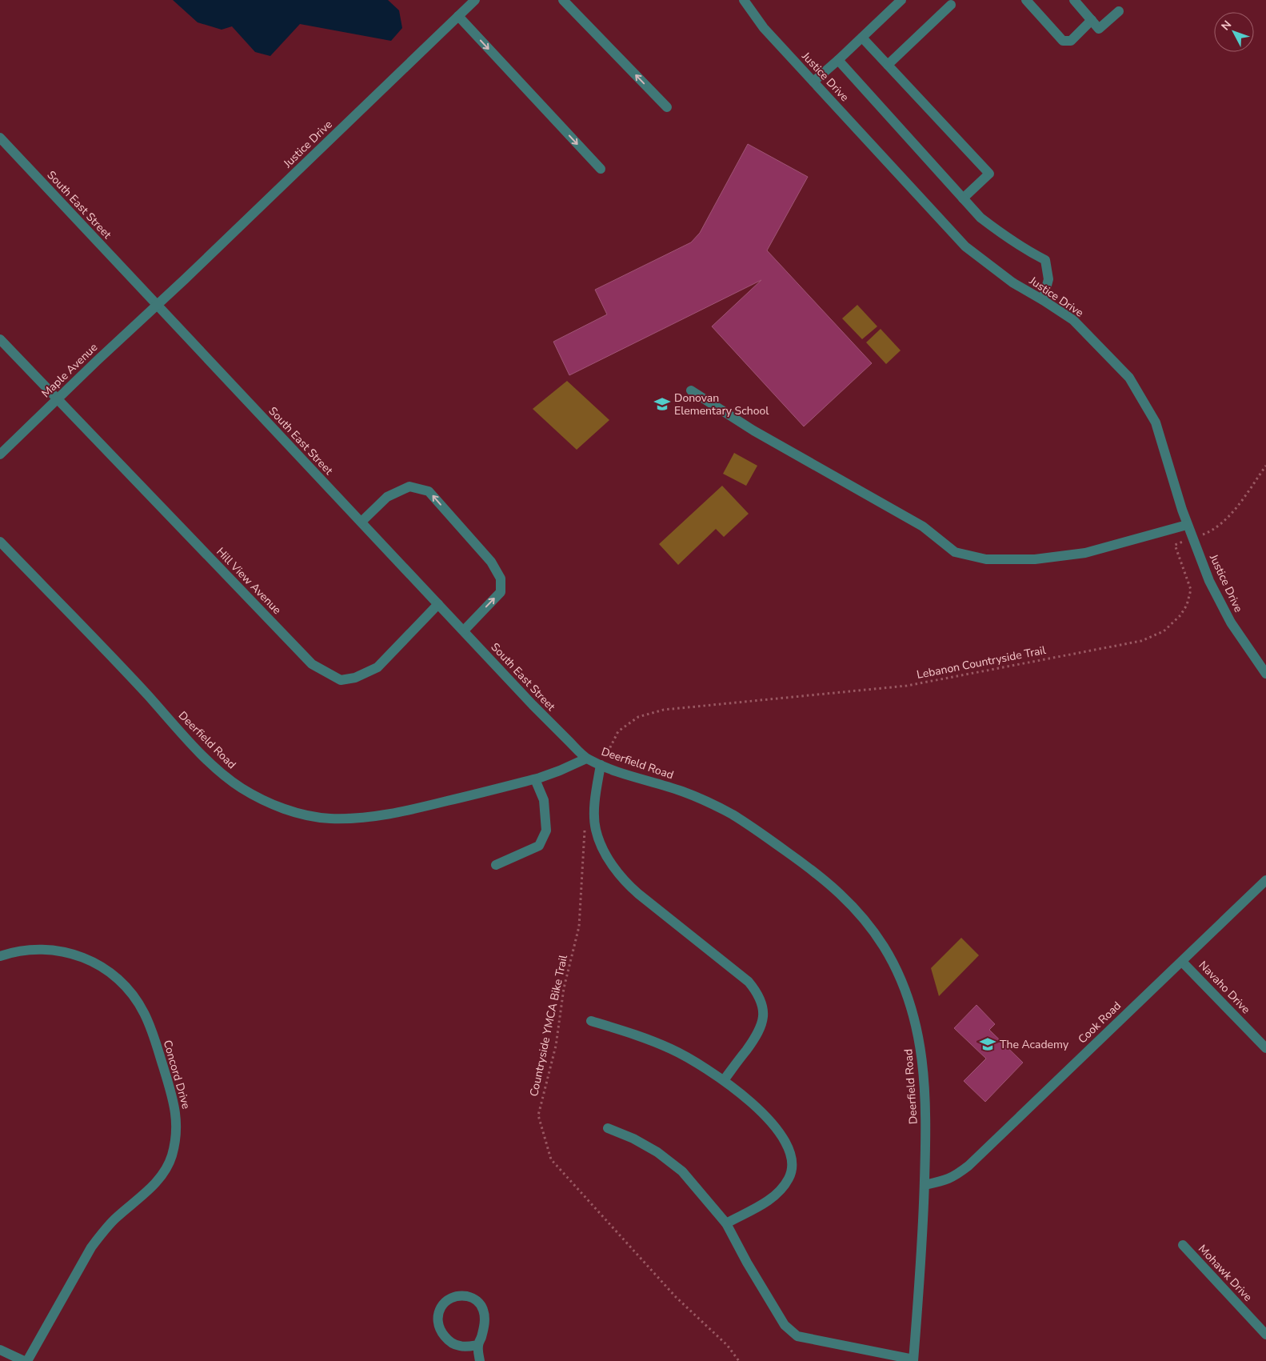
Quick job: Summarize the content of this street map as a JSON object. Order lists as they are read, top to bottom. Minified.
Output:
{"streets":{"street":["Justice Drive","South East Street","Maple Avenue","Hill View Avenue","Deerfield Road","Navaho Drive","Cook Road","Concord Drive","Mohawk Drive"],"path":["Lebanon Countryside Trail","Countryside YMCA Bike Trail"]},"crossings":[["Justice Drive","South East Street"],["Justice Drive","Maple Avenue"],["Justice Drive","Lebanon Countryside Trail"],["South East Street","Maple Avenue"],["South East Street","Hill View Avenue"],["South East Street","Deerfield Road"],["Maple Avenue","Hill View Avenue"],["Lebanon Countryside Trail","Deerfield Road"],["Deerfield Road","Cook Road"],["Navaho Drive","Cook Road"]],"places":{"school or university":["Donovan Elementary School","The Academy"]},"north":"top left"}
